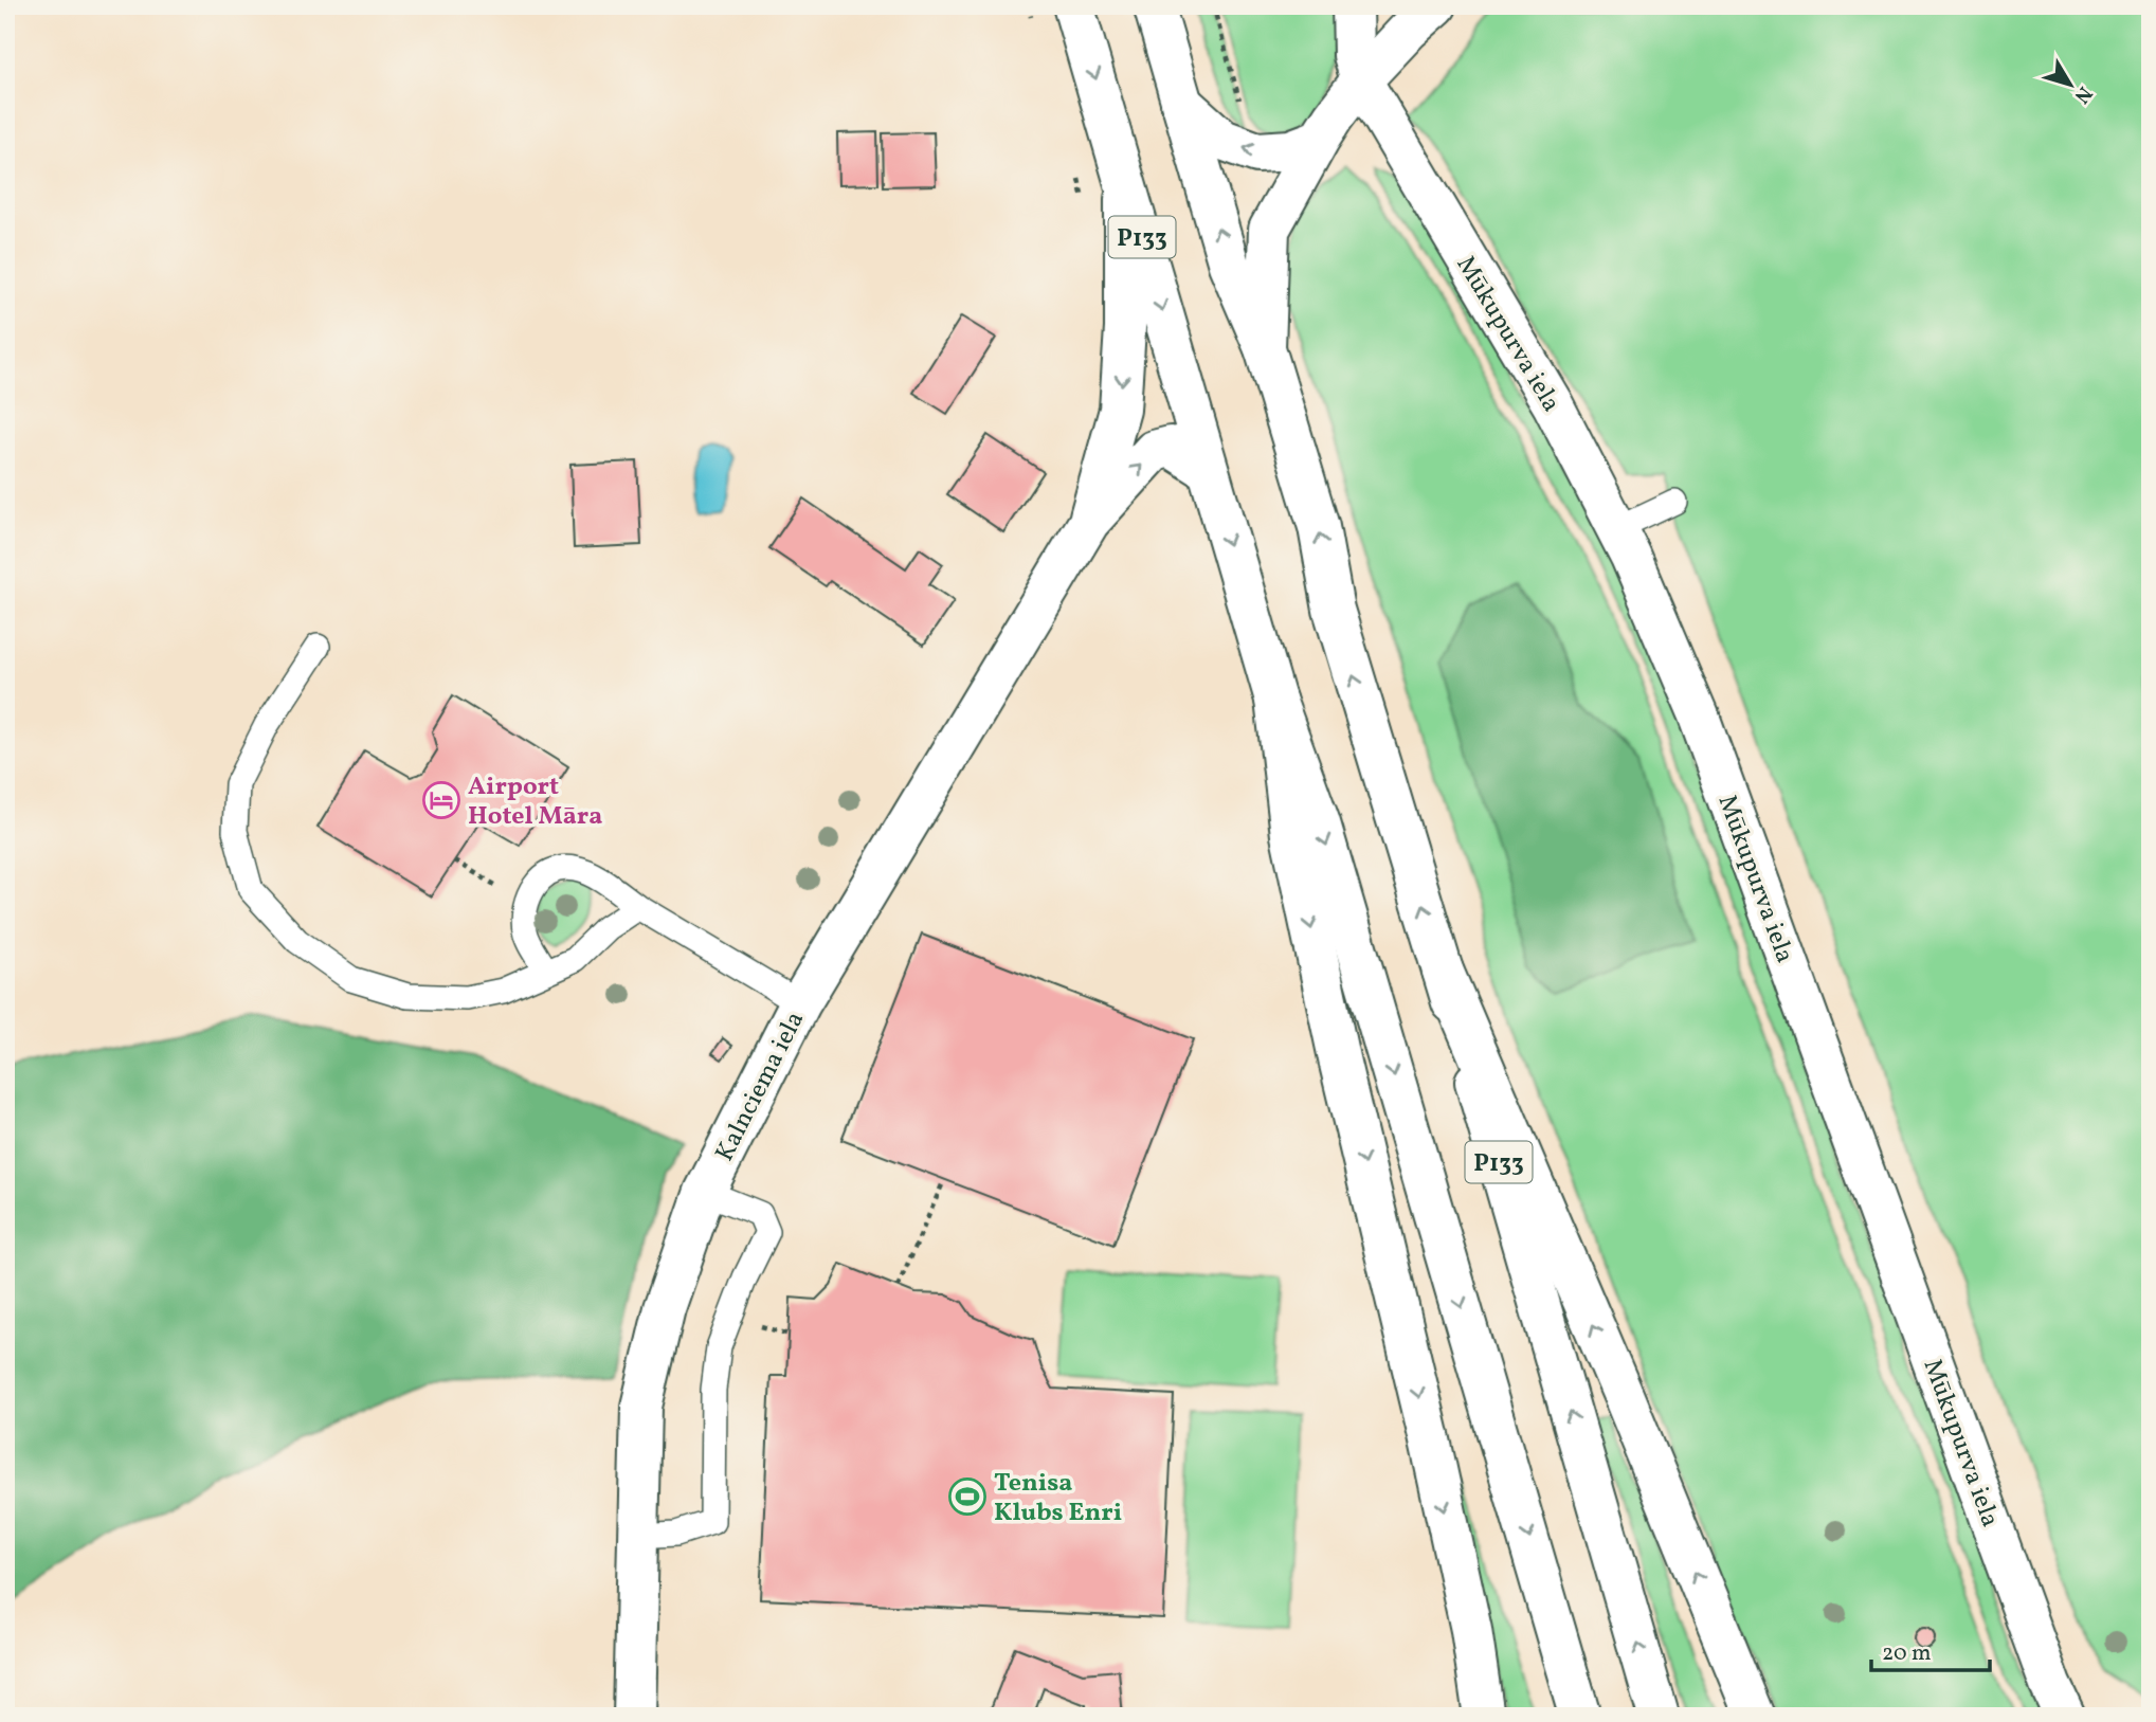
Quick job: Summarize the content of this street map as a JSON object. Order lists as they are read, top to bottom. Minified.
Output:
{"streets":{"main road":["P133","Mūkupurva iela","Kalnciema iela"]},"crossings":[["P133","Kalnciema iela"]],"places":{"hotel":["Airport Hotel Māra"],"sports":["Tenisa Klubs Enri"]},"scale_bar":"20 m","north":"bottom right"}
